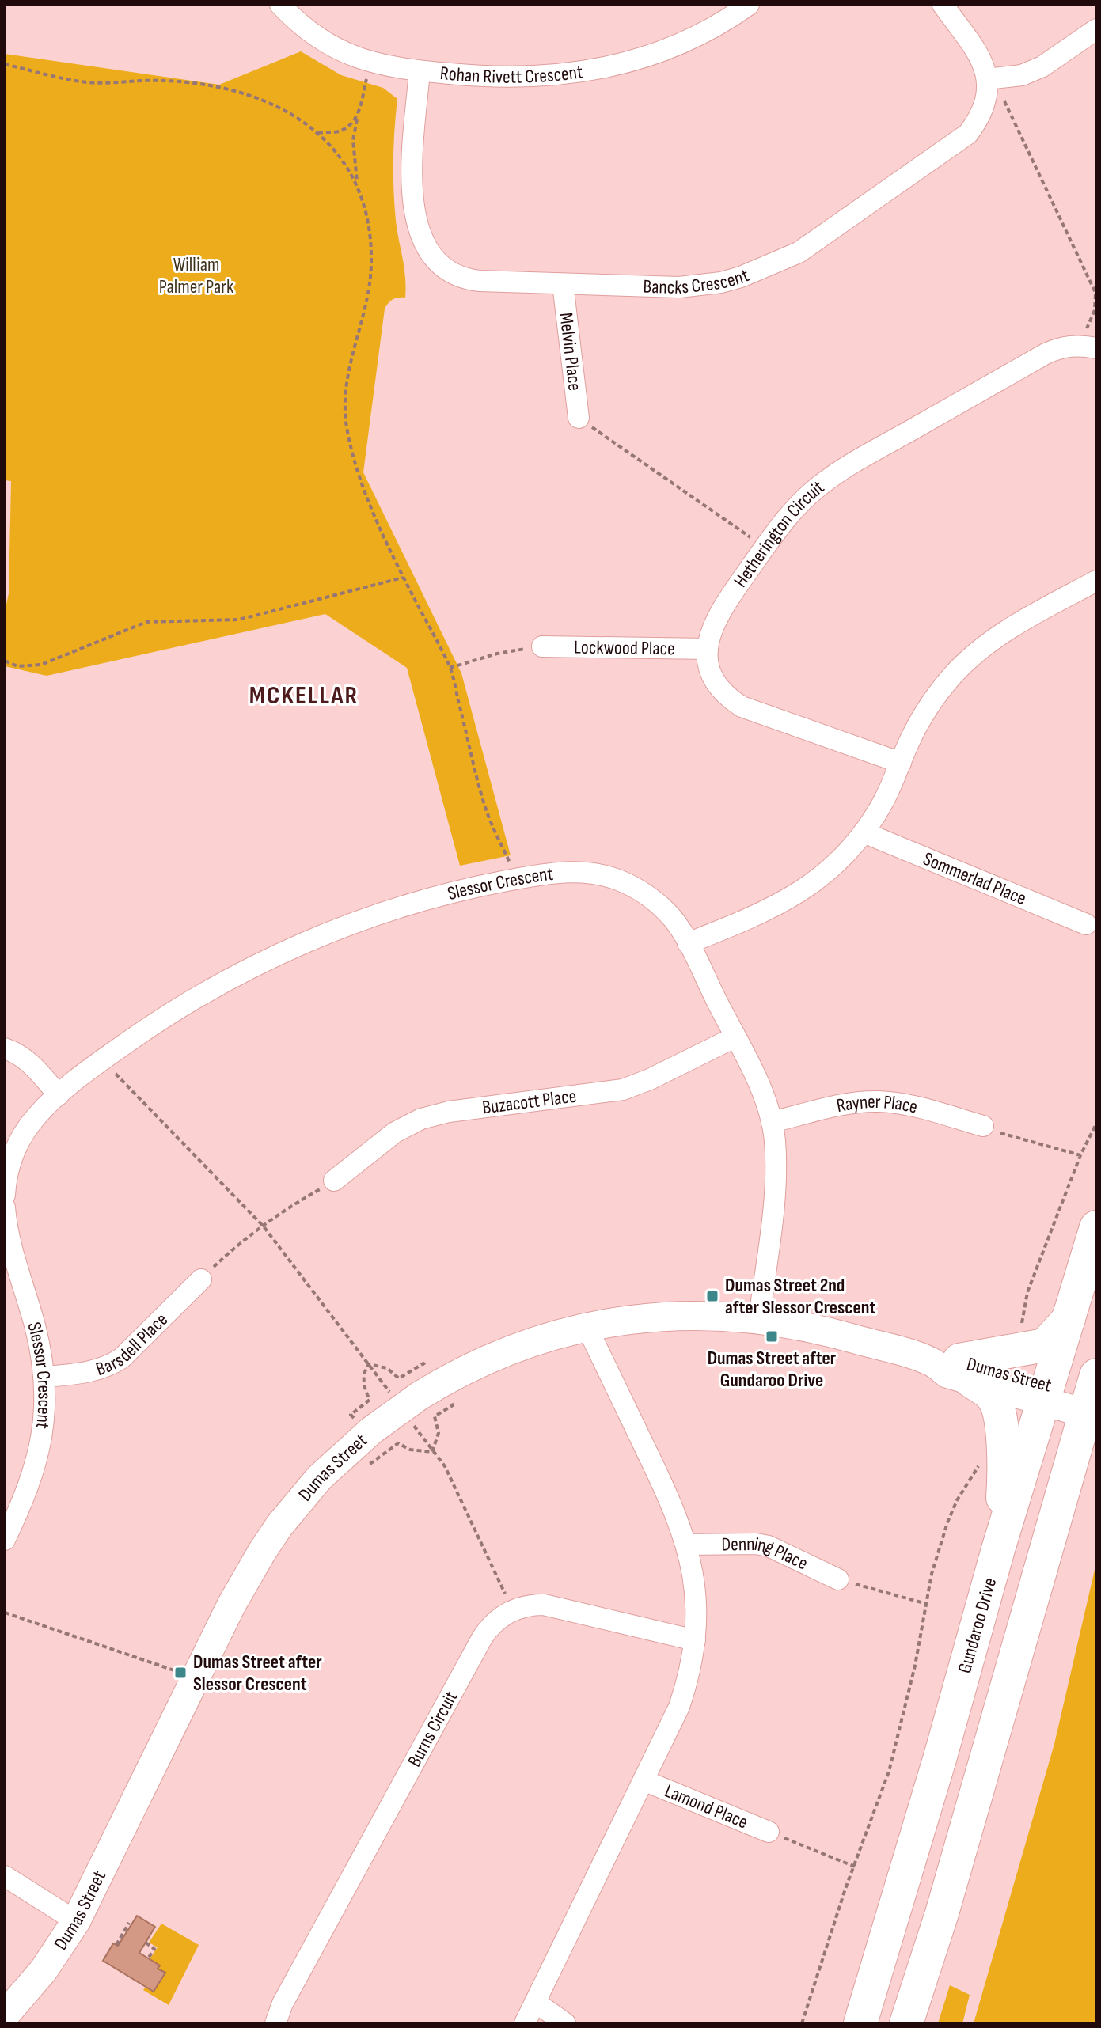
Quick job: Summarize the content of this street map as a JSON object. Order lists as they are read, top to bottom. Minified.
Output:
{"streets":{"main road":["Gundaroo Drive"],"street":["Rohan Rivett Crescent","Bancks Crescent","Melvin Place","Hetherington Circuit","Lockwood Place","Sommerlad Place","Slessor Crescent","Buzacott Place","Rayner Place","Barsdell Place","Dumas Street","Denning Place","Burns Circuit","Lamond Place"]},"crossings":[["Rohan Rivett Crescent","Bancks Crescent"],["Bancks Crescent","Melvin Place"],["Hetherington Circuit","Lockwood Place"],["Slessor Crescent","Buzacott Place"],["Slessor Crescent","Rayner Place"],["Slessor Crescent","Barsdell Place"],["Slessor Crescent","Dumas Street"],["Dumas Street","Gundaroo Drive"]],"districts":["MCKELLAR"],"parks":["William Palmer Park"],"places":{"transit":["Dumas Street 2nd after Slessor Crescent","Dumas Street after Gundaroo Drive","Dumas Street after Slessor Crescent"]}}
